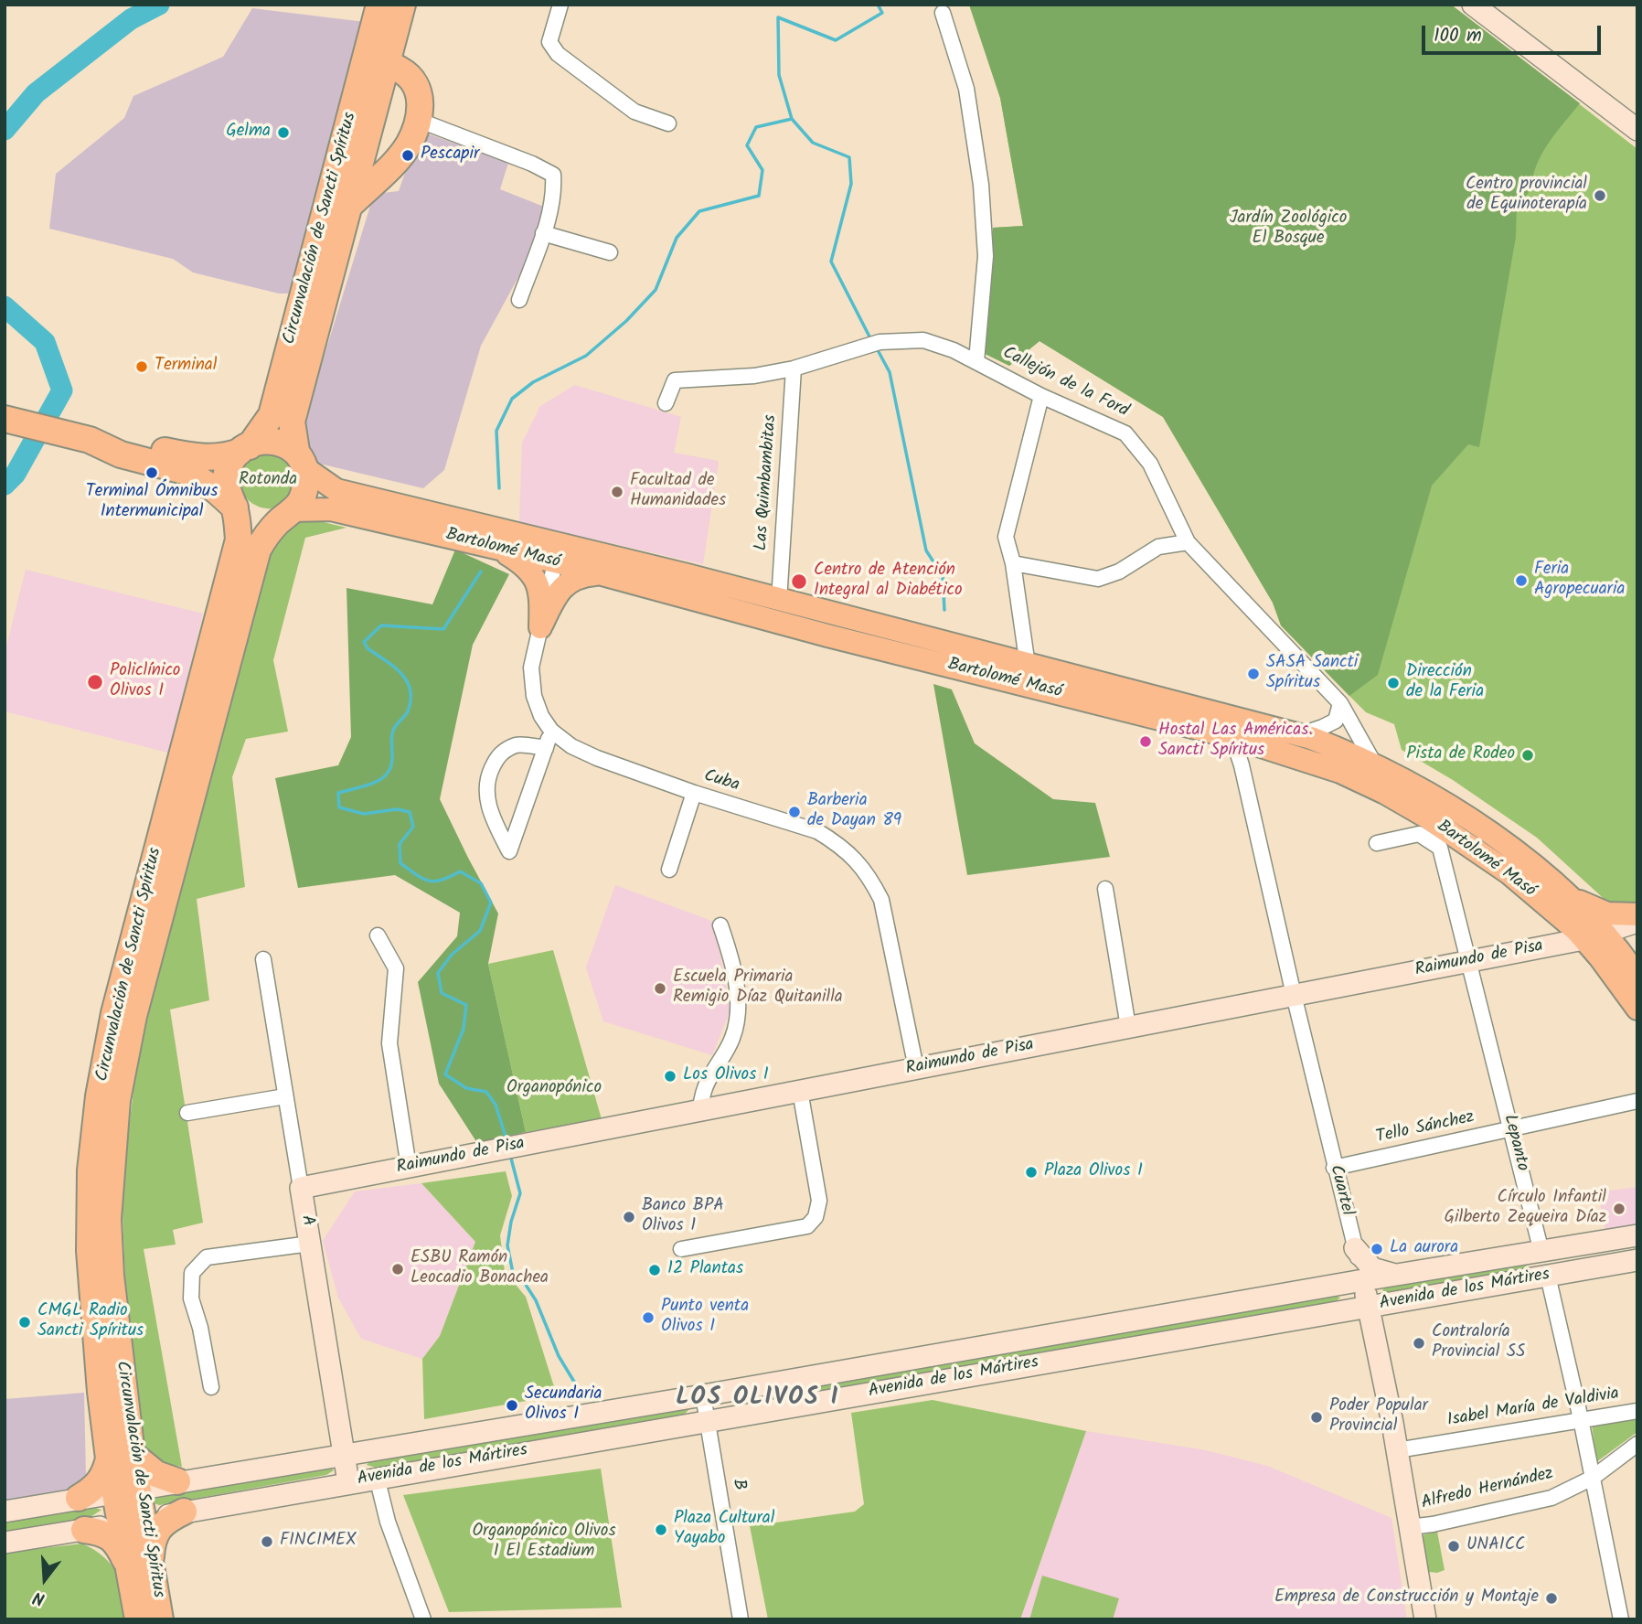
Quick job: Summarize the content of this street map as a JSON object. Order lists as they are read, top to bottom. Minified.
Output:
{"streets":{"highway":["Circunvalación de Sancti Spíritus"],"main road":["Bartolomé Masó","Raimundo de Pisa","Lepanto","Cuartel","A","Avenida de los Mártires"],"street":["Callejón de la Ford","Las Quimbambitas","Cuba","Tello Sánchez","Isabel María de Valdivia","B","Alfredo Hernández"]},"crossings":[["Circunvalación de Sancti Spíritus","Bartolomé Masó"],["Circunvalación de Sancti Spíritus","Avenida de los Mártires"],["Callejón de la Ford","Las Quimbambitas"],["Callejón de la Ford","Bartolomé Masó"],["Las Quimbambitas","Bartolomé Masó"],["Bartolomé Masó","Cuba"],["Bartolomé Masó","Raimundo de Pisa"],["Bartolomé Masó","Cuartel"],["Cuba","Raimundo de Pisa"],["Raimundo de Pisa","Lepanto"],["Raimundo de Pisa","Cuartel"],["Raimundo de Pisa","A"],["Tello Sánchez","Lepanto"],["Tello Sánchez","Cuartel"],["Lepanto","Avenida de los Mártires"],["Lepanto","Isabel María de Valdivia"],["Lepanto","Alfredo Hernández"],["Cuartel","Avenida de los Mártires"],["Cuartel","Isabel María de Valdivia"],["Cuartel","Alfredo Hernández"],["A","Avenida de los Mártires"],["Avenida de los Mártires","B"]],"districts":["LOS OLIVOS I"],"parks":["Jardín Zoológico El Bosque","Rotonda","Organopónico","Organopónico Olivos I El Estadium"],"places":["Gelma","Pescapir","Centro provincial de Equinoterapía","Terminal","Terminal Ómnibus Intermunicipal","Facultad de Humanidades","Feria Agropecuaria","Centro de Atención Integral al Diabético","SASA Sancti Spíritus","Policlínico Olivos I","Dirección de la Feria","Hostal Las Américas. Sancti Spíritus","Pista de Rodeo","Barberia de Dayan 89","Escuela Primaria Remigio Díaz Quitanilla","Los Olivos I","Plaza Olivos I","Círculo Infantil Gilberto Zequeira Díaz","Banco BPA Olivos 1","La aurora","ESBU Ramón Leocadio Bonachea","12 Plantas","Punto venta Olivos I","CMGL Radio Sancti Spíritus","Contraloría Provincial SS","Secundaria Olivos I","Poder Popular Provincial","Plaza Cultural Yayabo","FINCIMEX","UNAICC","Empresa de Construcción y Montaje"],"scale_bar":"100 m","north":"bottom"}
